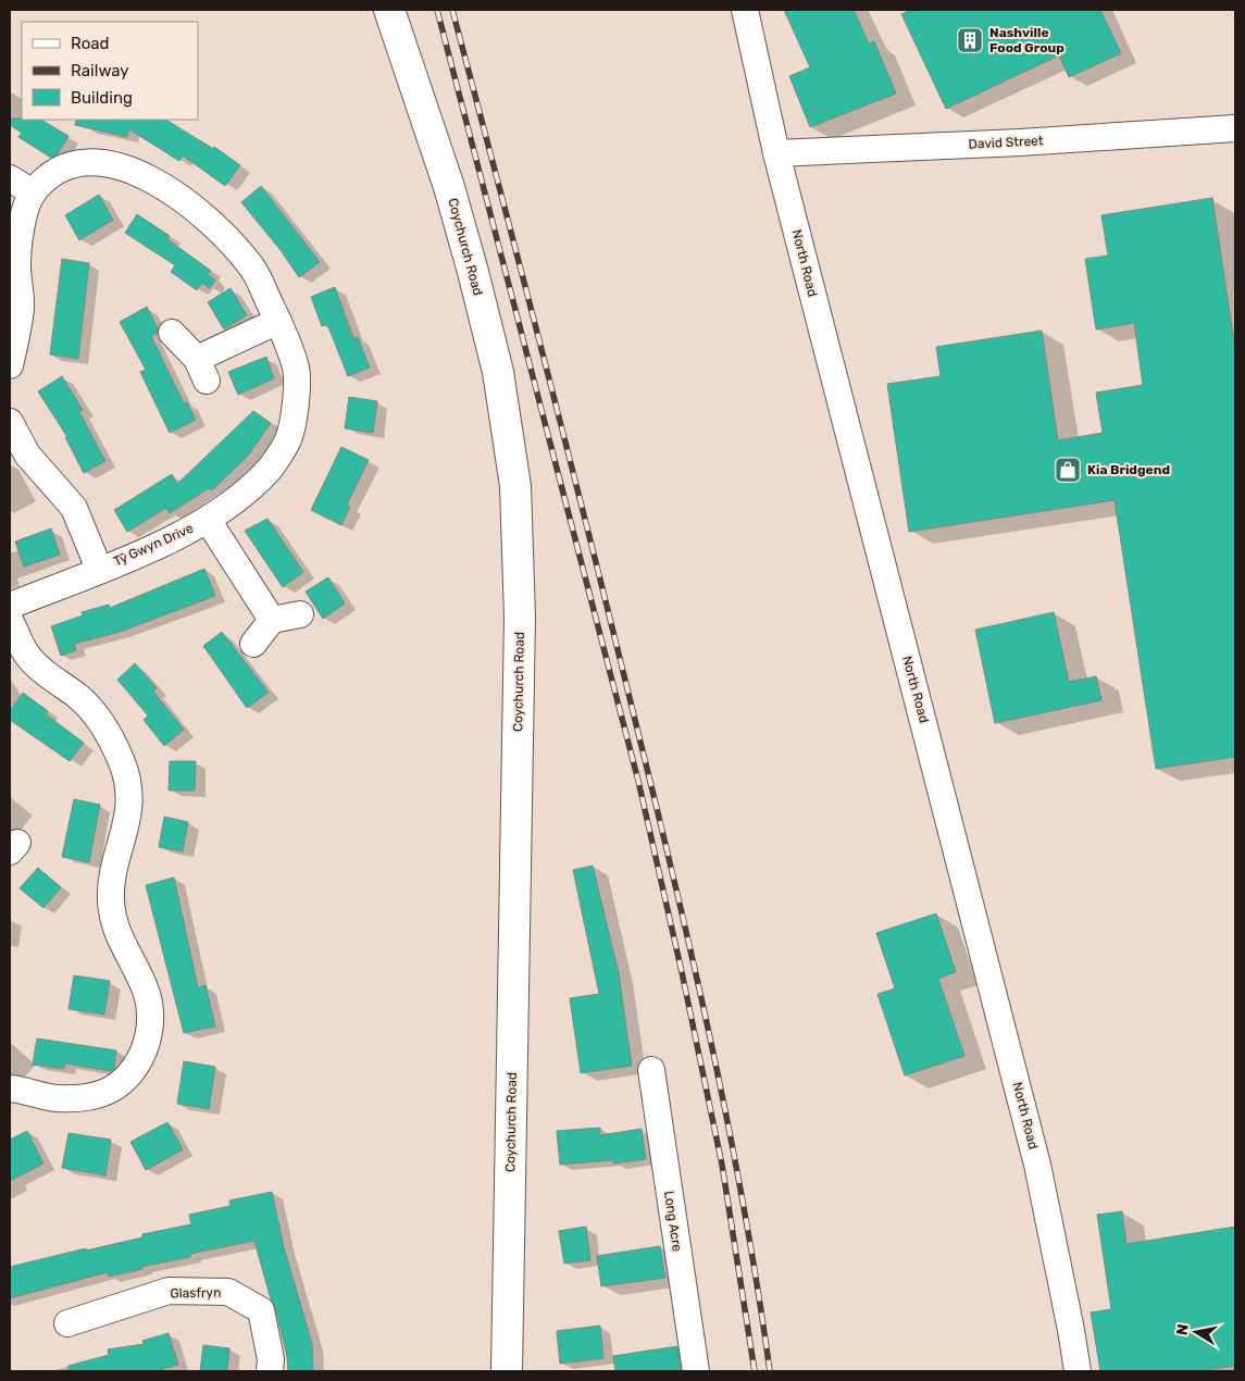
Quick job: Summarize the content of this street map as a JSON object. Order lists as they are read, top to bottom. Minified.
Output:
{"streets":{"main road":["Coychurch Road"],"street":["David Street","North Road","Tŷ Gwyn Drive","Long Acre","Glasfryn"]},"crossings":[["David Street","North Road"]],"places":{"building":["Nashville Food Group"],"shop":["Kia Bridgend"]},"legend":["Road","Railway","Building"],"north":"left"}
